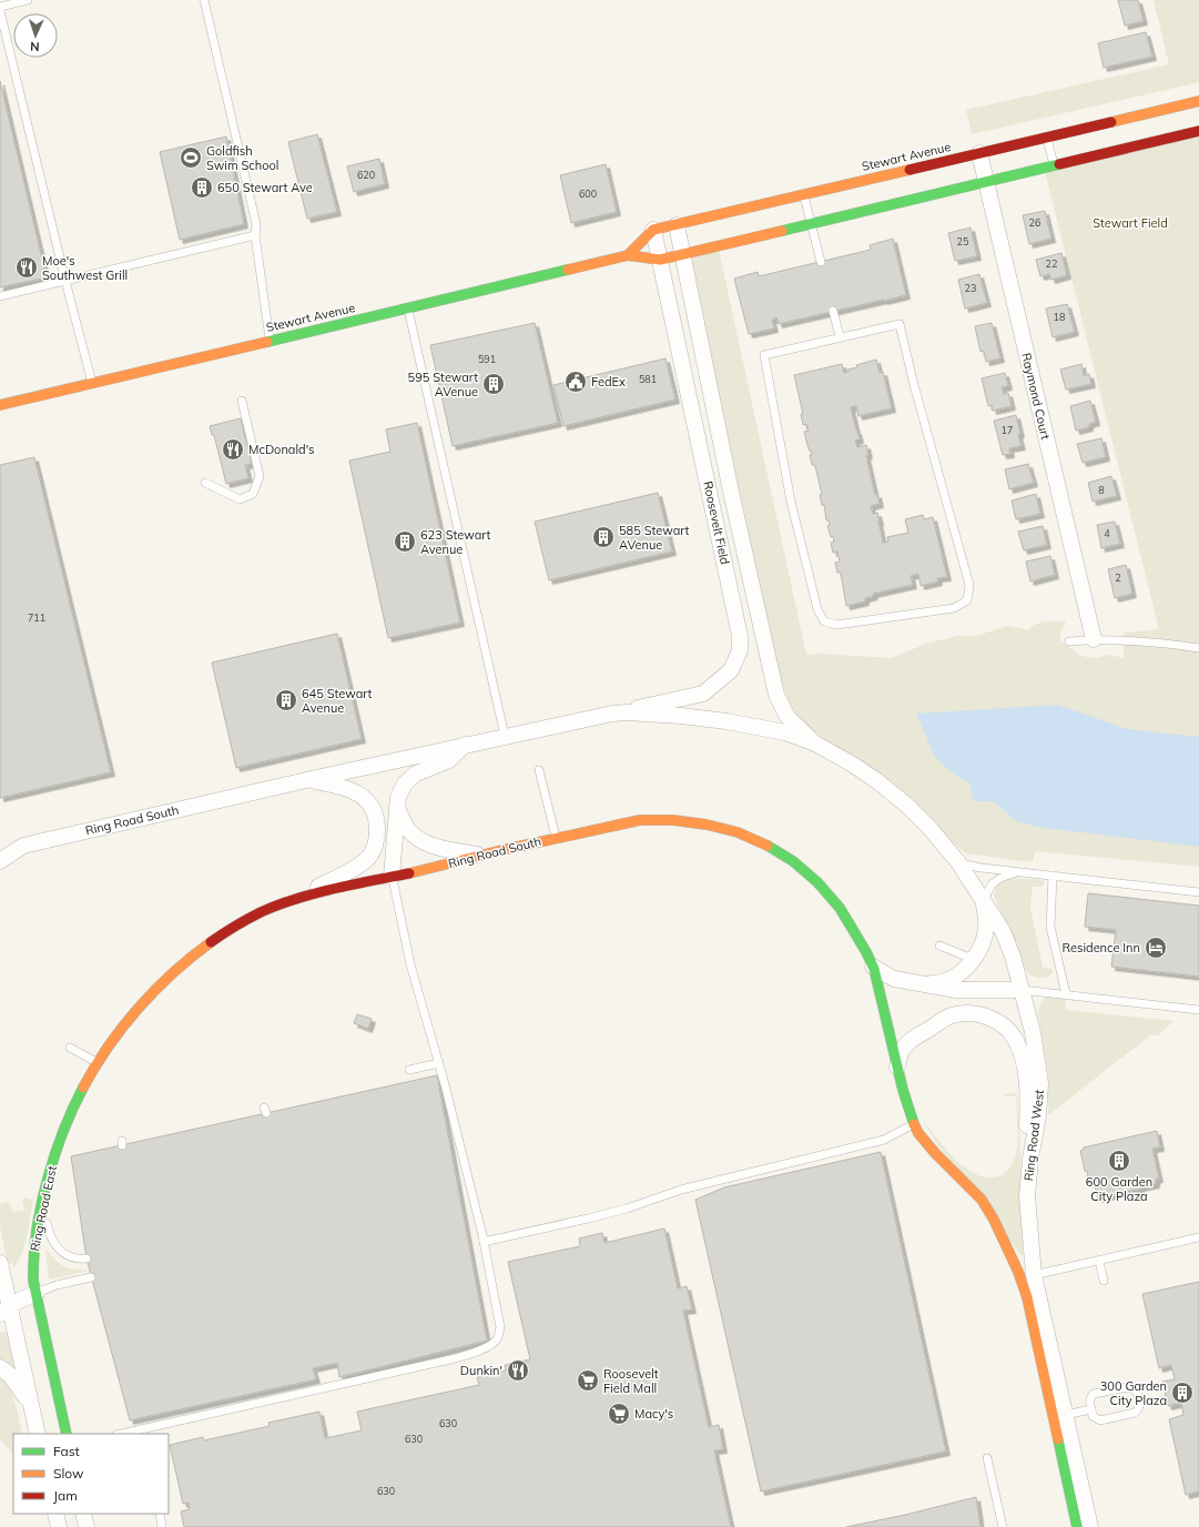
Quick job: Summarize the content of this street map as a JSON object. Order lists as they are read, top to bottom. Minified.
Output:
{"streets":{"street":["Stewart Avenue","Raymond Court","Roosevelt Field","Ring Road South","Ring Road West","Ring Road East"]},"crossings":[["Stewart Avenue","Raymond Court"],["Stewart Avenue","Roosevelt Field"],["Roosevelt Field","Ring Road South"],["Roosevelt Field","Ring Road West"],["Ring Road South","Ring Road West"],["Ring Road South","Ring Road East"]],"parks":["Stewart Field"],"places":{"sports":["Goldfish Swim School"],"building":["650 Stewart Ave","595 Stewart AVenue","585 Stewart AVenue","623 Stewart Avenue","645 Stewart Avenue","600 Garden City Plaza","300 Garden City Plaza"],"restaurant":["Moe's Southwest Grill","McDonald's","Dunkin'"],"public building":["FedEx"],"hotel":["Residence Inn"],"supermarket":["Roosevelt Field Mall","Macy's"]},"house_numbers":["620","600","26","25","22","23","18","591","581","17","8","4","2","711","630","630","630"],"legend":["Fast","Slow","Jam"],"north":"bottom"}
